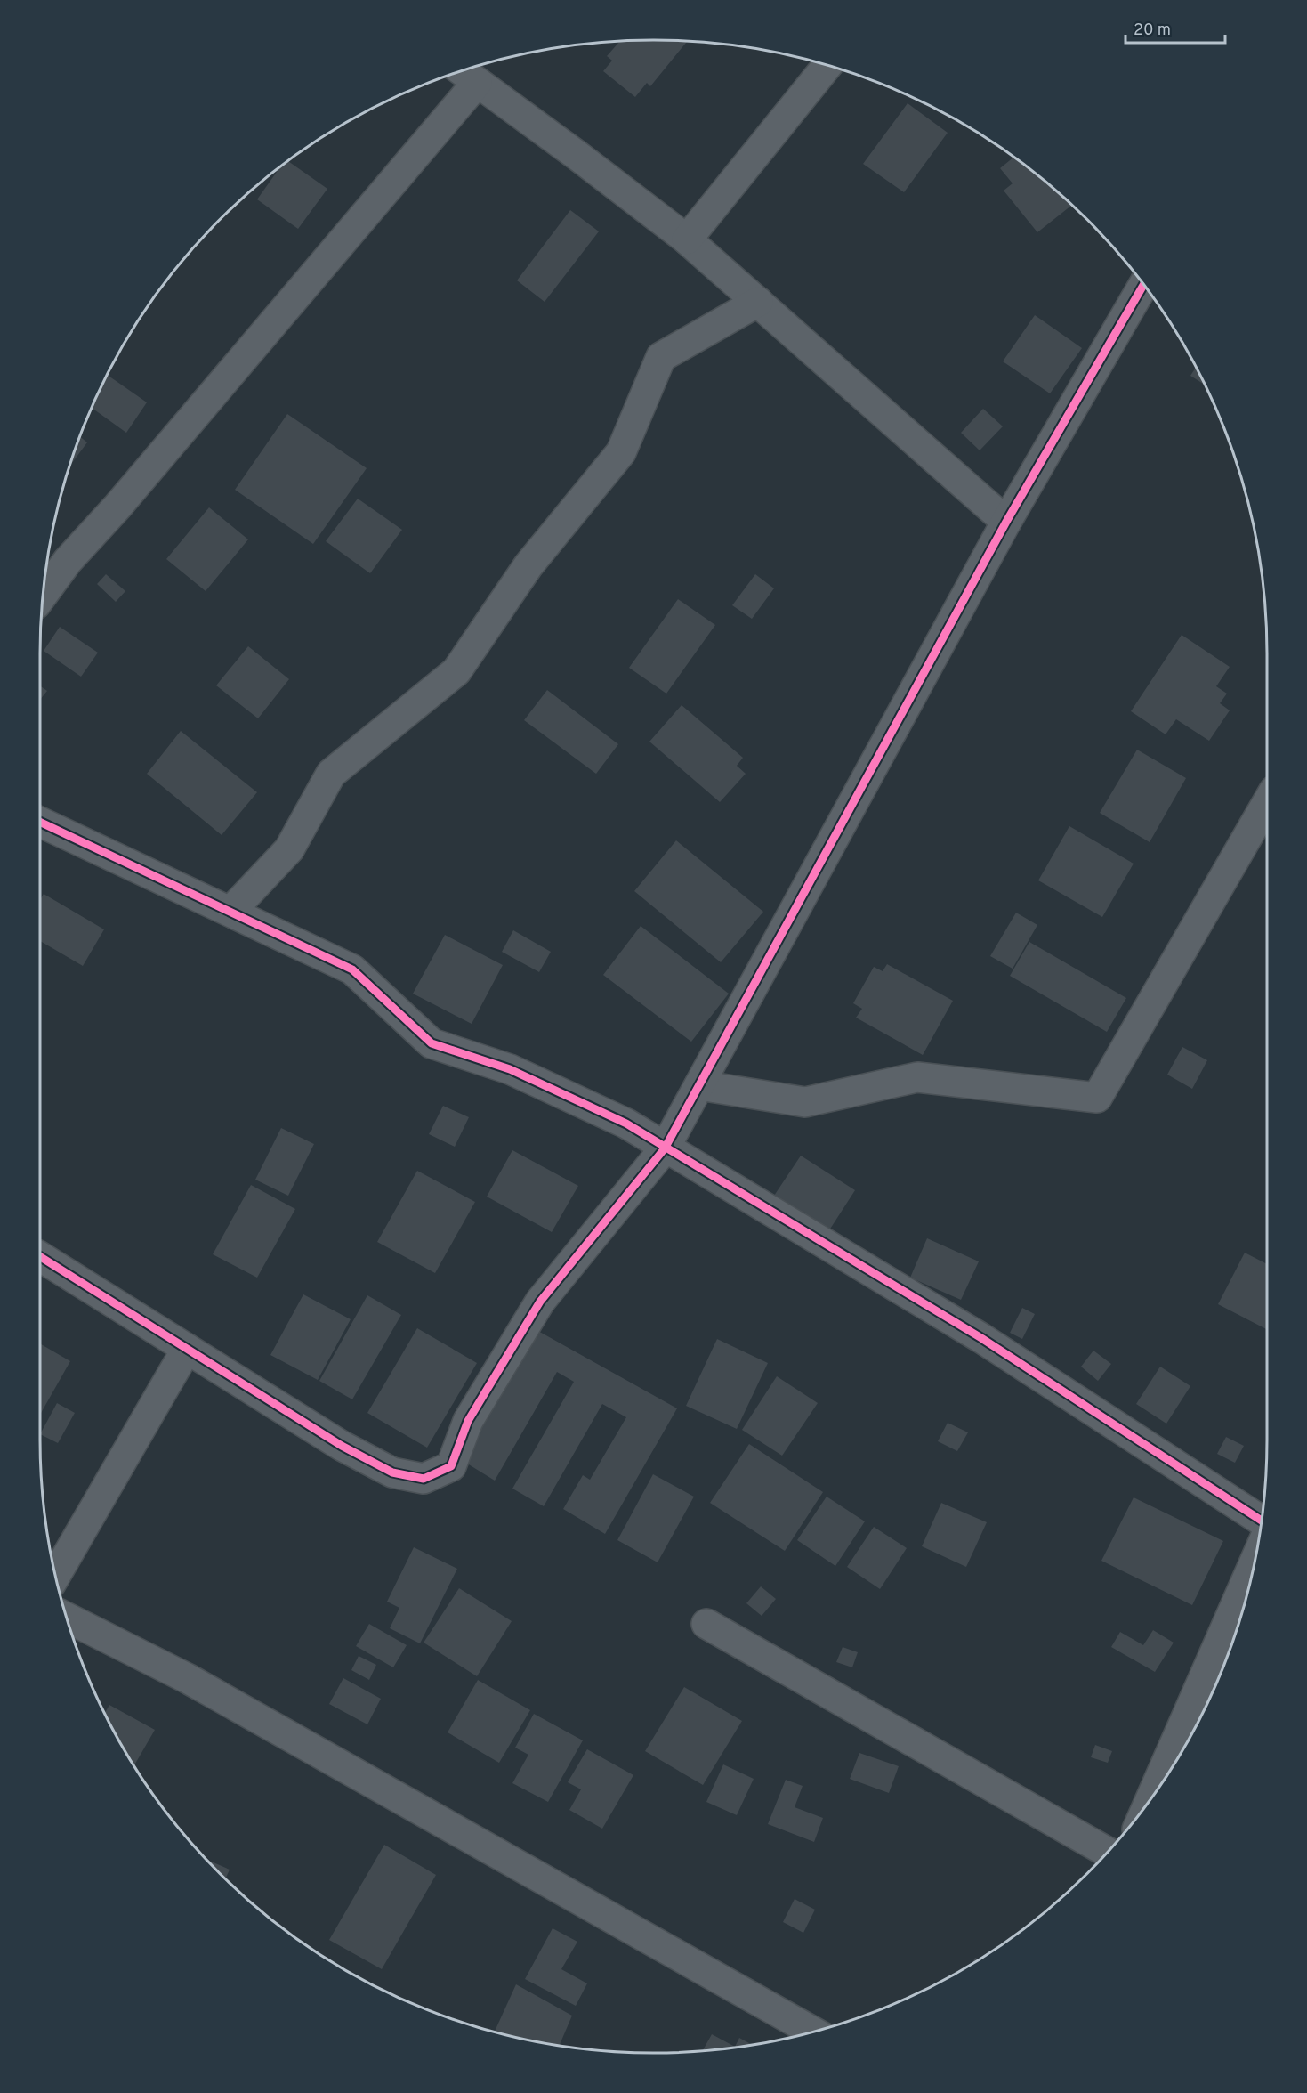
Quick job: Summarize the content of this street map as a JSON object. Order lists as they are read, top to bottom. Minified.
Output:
{"scale_bar":"20 m"}
